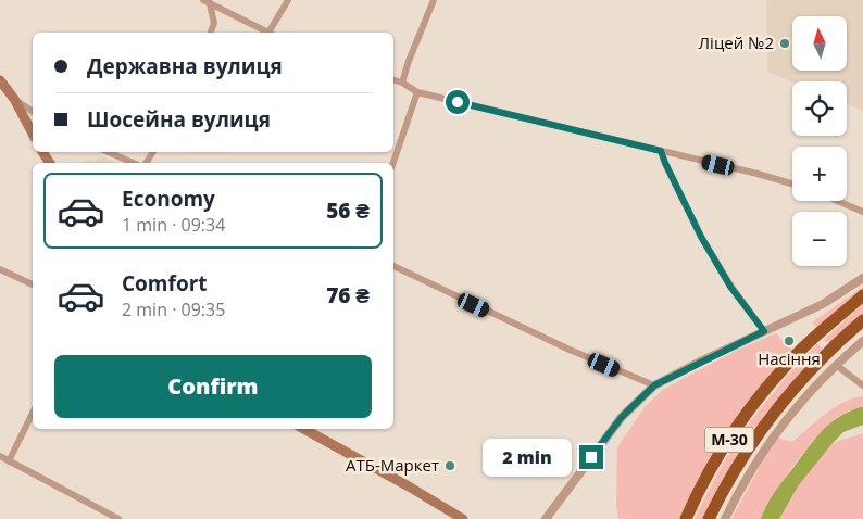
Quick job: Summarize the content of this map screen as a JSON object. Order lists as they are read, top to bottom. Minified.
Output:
{"streets":{"highway":["М-30"]},"places":["Ліцей №2","Насіння","АТБ-Маркет"],"north":"top","page":{"map_buttons":["+","−"],"banner":["Державна вулиця","Шосейна вулиця"],"list":[{"name":"Economy","note":"1 min · 09:34","value":"56 ₴"},{"name":"Comfort","note":"2 min · 09:35","value":"76 ₴"}],"buttons":"Confirm","bubble":"2 min"}}
